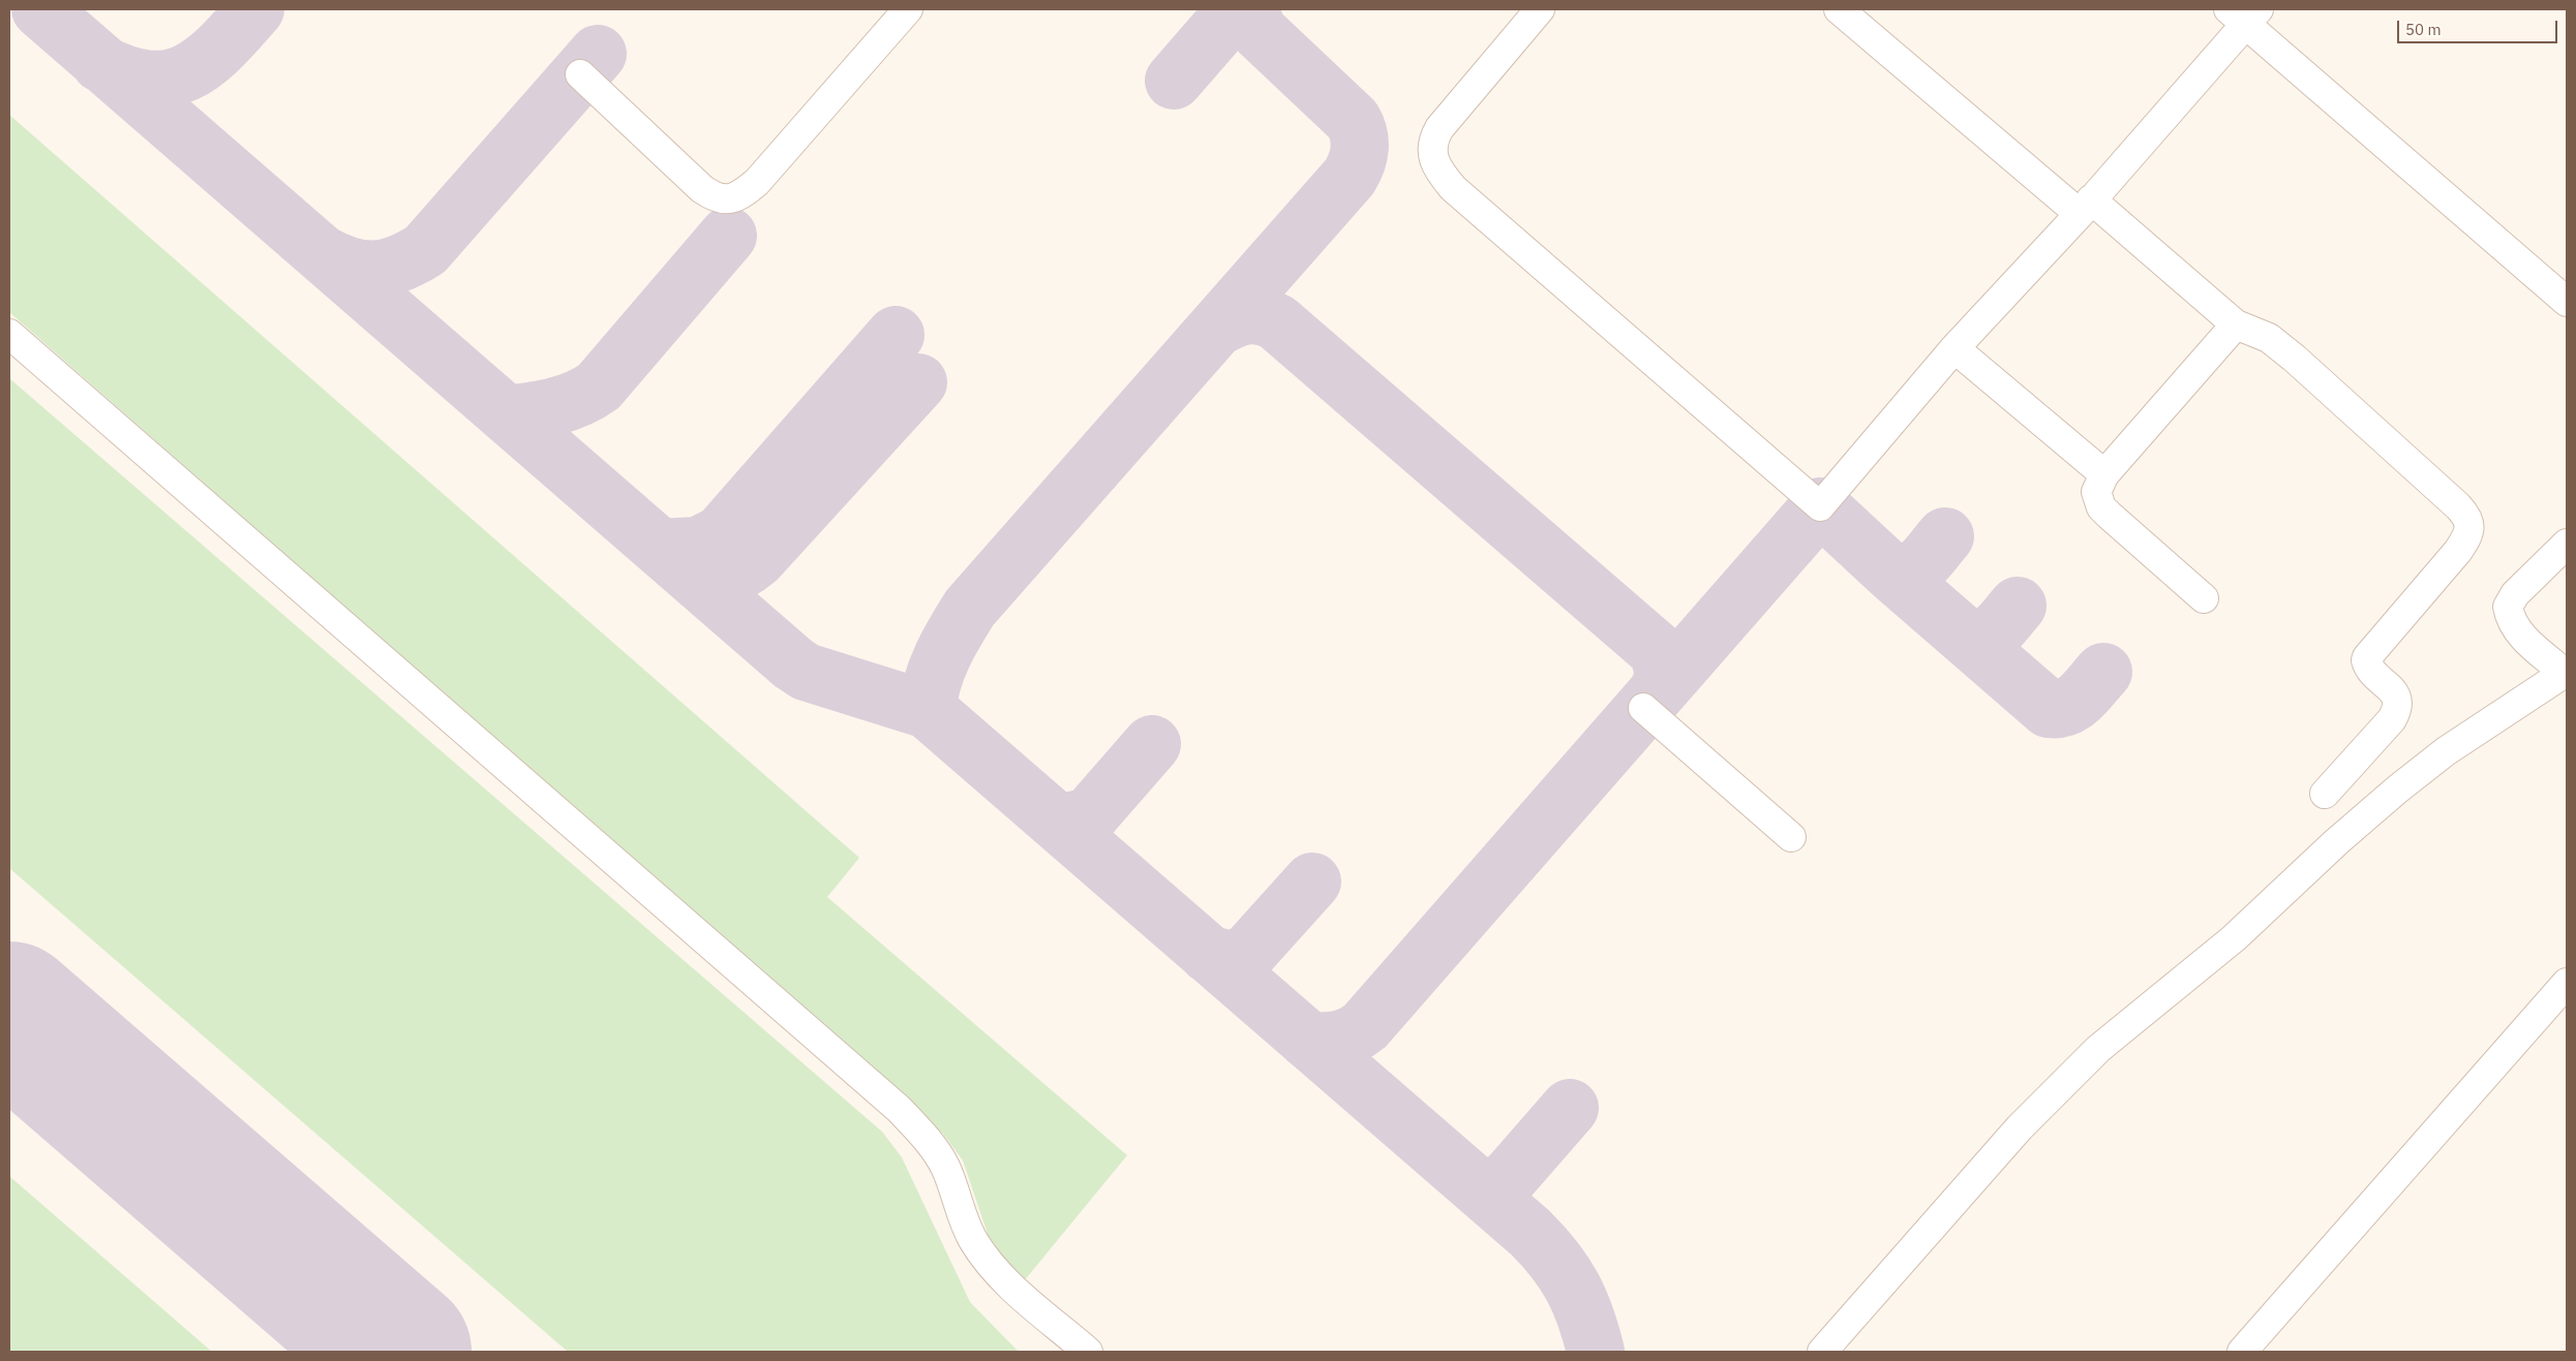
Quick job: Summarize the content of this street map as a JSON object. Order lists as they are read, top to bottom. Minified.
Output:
{"scale_bar":"50 m"}
